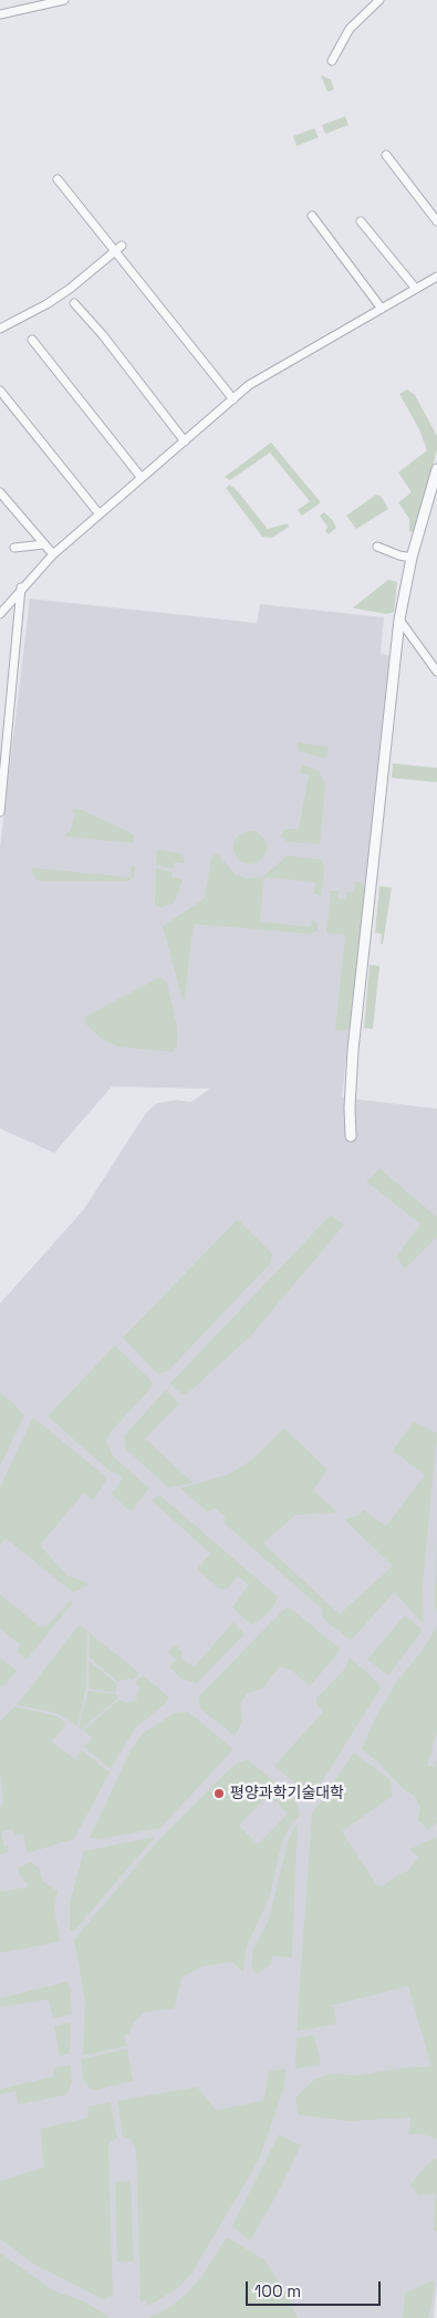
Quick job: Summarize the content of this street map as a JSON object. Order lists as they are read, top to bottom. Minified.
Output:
{"places":["평양과학기술대학"],"scale_bar":"100 m"}
